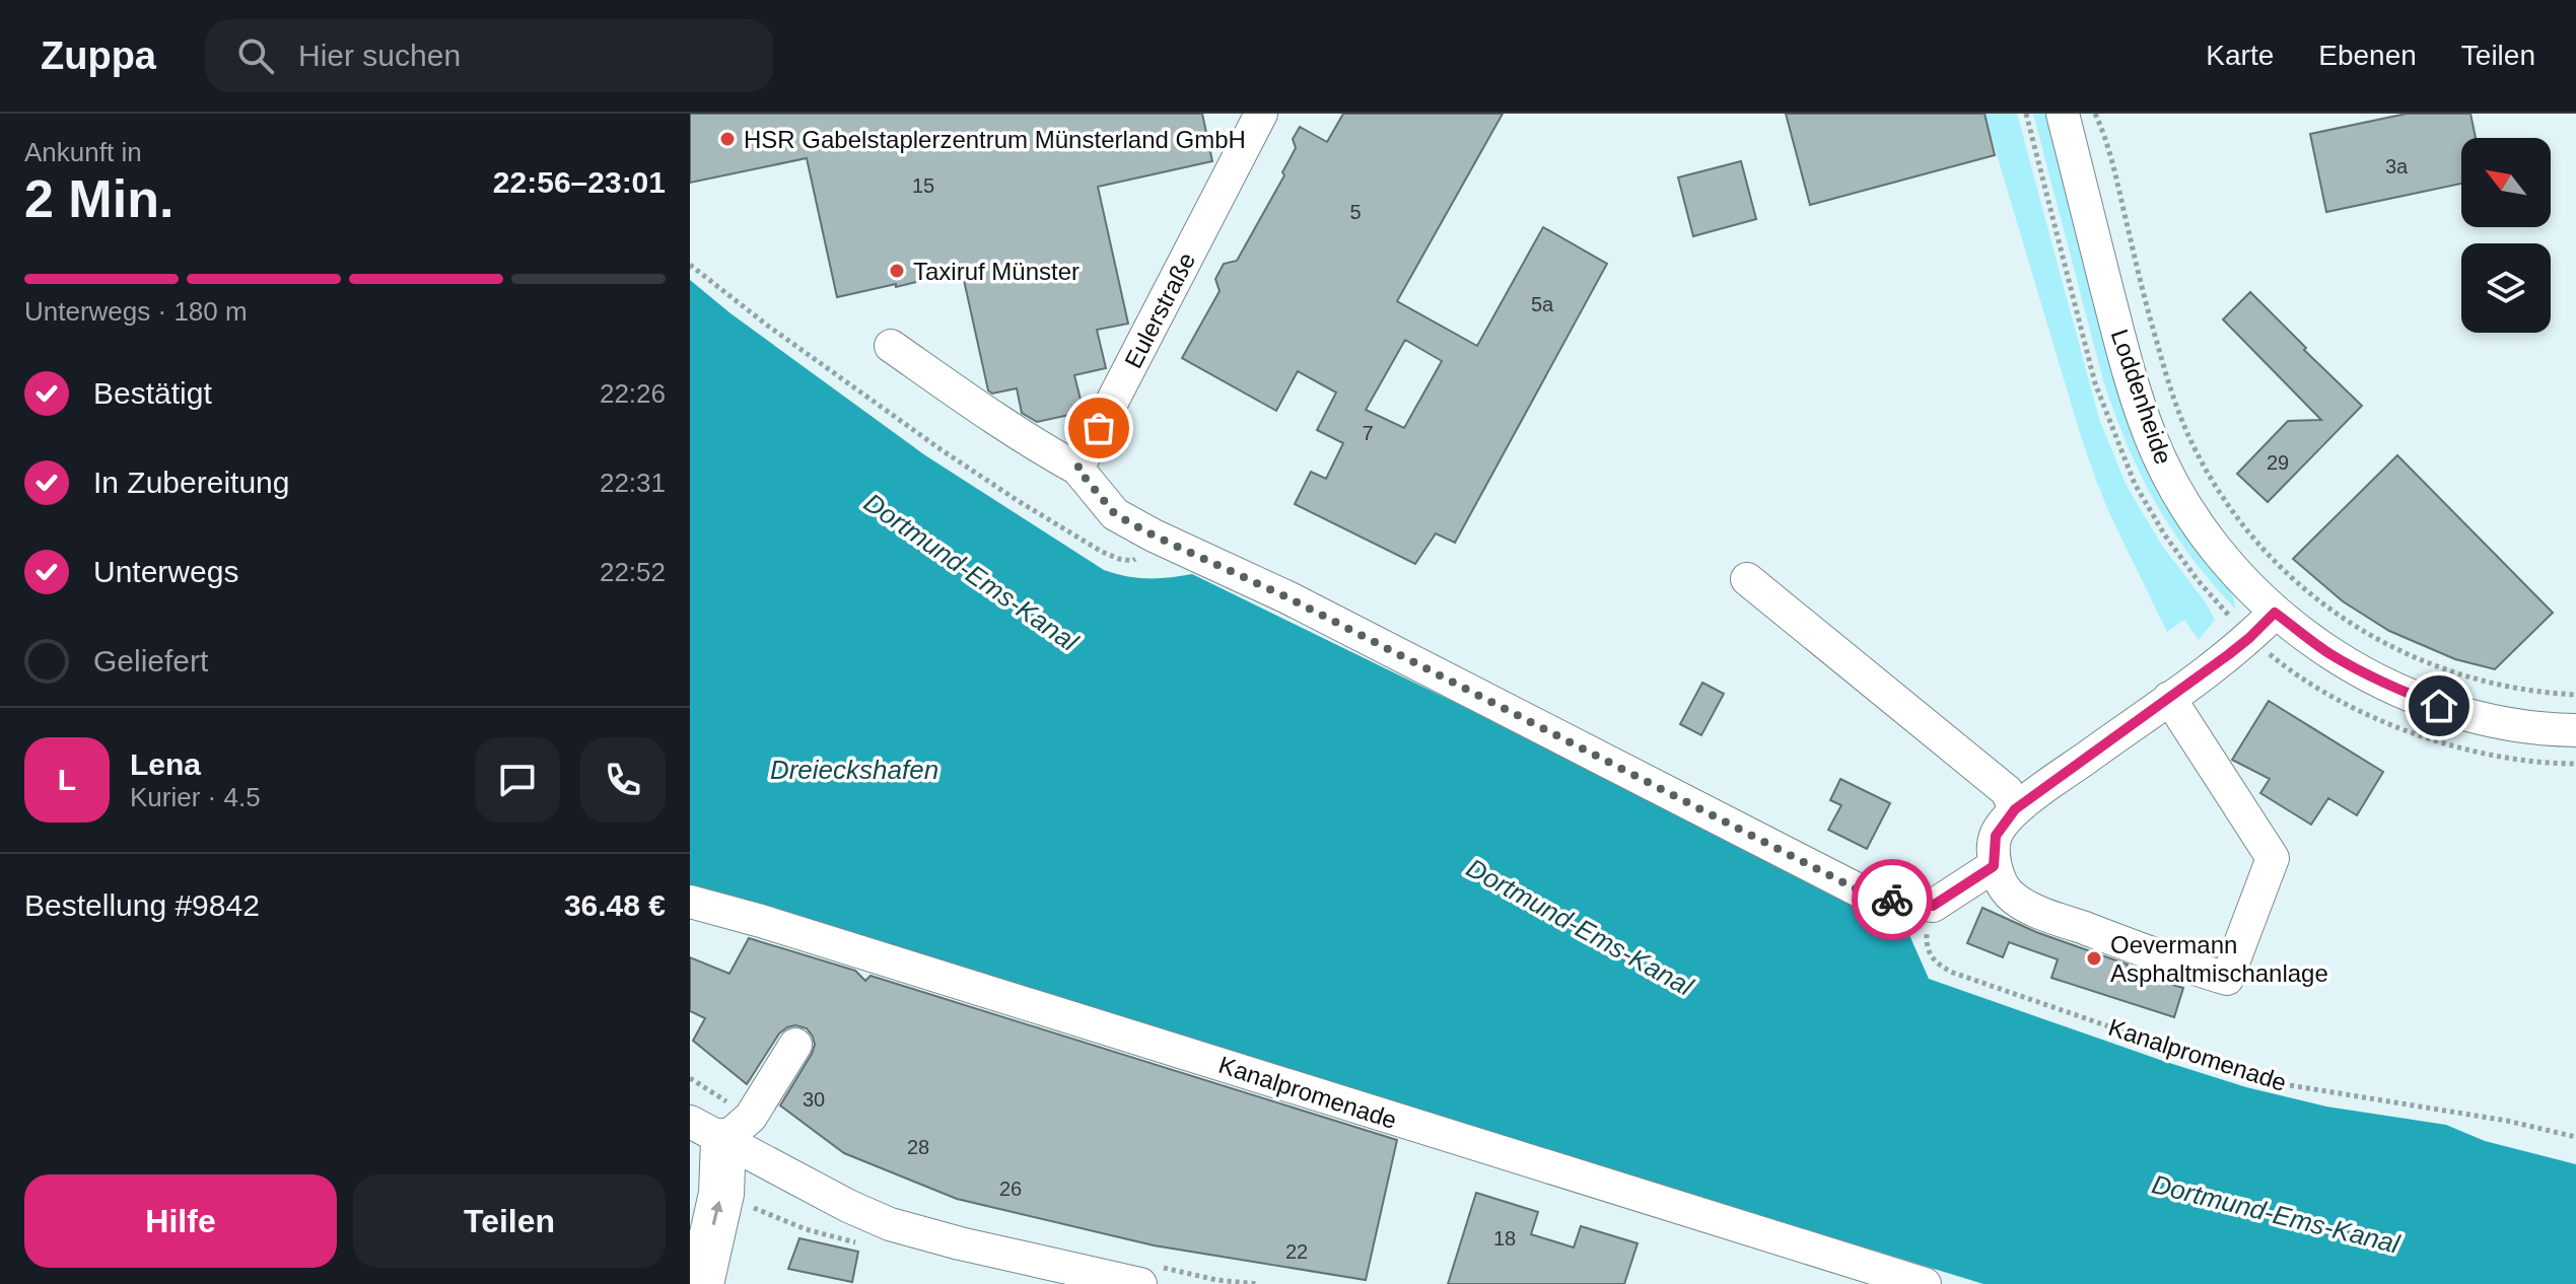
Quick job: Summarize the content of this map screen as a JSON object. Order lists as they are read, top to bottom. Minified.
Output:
{"streets":{"street":["Eulerstraße","Loddenheide","Kanalpromenade"]},"water":["Dortmund-Ems-Kanal","Dreieckshafen"],"places":["HSR Gabelstaplerzentrum Münsterland GmbH","Taxiruf Münster","Oevermann Asphaltmischanlage"],"house_numbers":["3a","15","5","5a","7","29","30","28","26","18","22"],"north":"top left","page":{"header":"Zuppa","search":"Hier suchen","nav":["Karte","Ebenen","Teilen"],"heading":["2 Min.","Ankunft in","22:56–23:01"],"panel":["Lena","Kurier · 4.5","Bestellung #9842","36.48 €"],"bar":"Unterwegs · 180 m","list":[["Bestätigt","22:26"],["In Zubereitung","22:31"],["Unterwegs","22:52"],"Geliefert"],"round":"L","buttons":["Hilfe","Teilen"]}}
